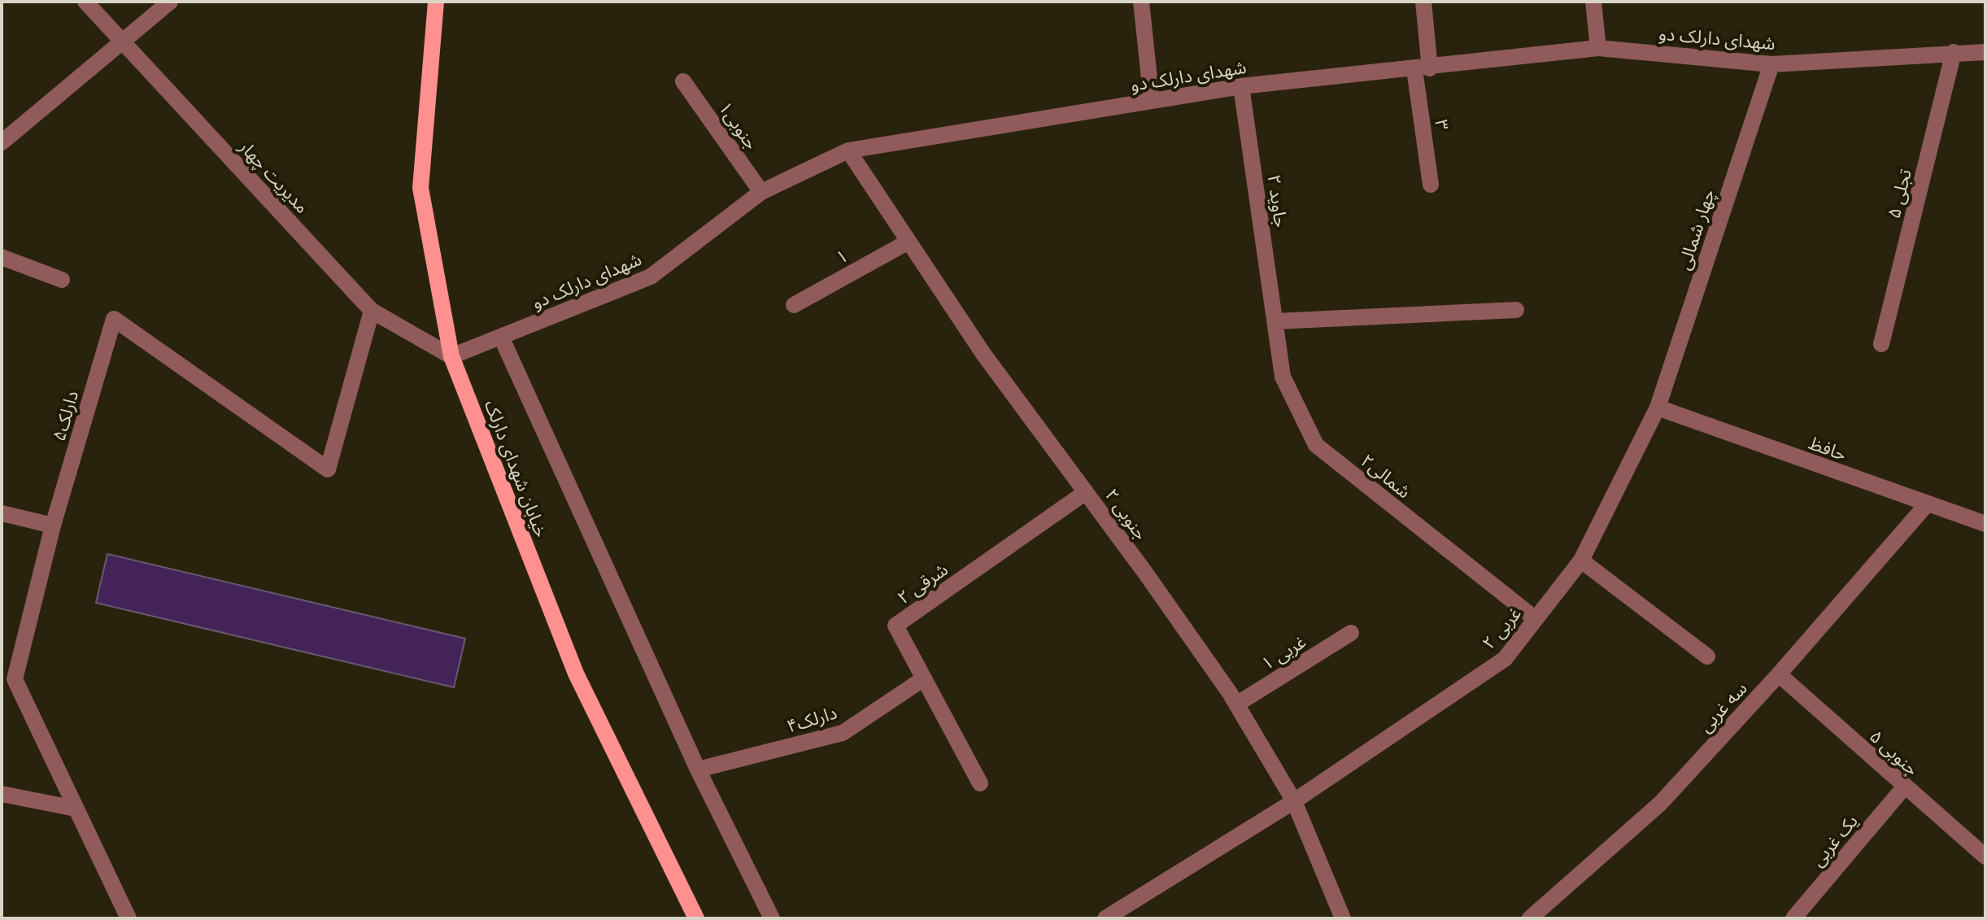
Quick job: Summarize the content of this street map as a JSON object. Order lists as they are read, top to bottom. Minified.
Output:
{"streets":{"main road":["خیابان شهدای دارلک"],"street":["شهدای دارلک دو","۳","جنوبی۱","مدیریت چهار","۵ تجلی","۲ جاوید","چهار شمالی","۱","دارلک۵","حافظ","شمالی۲","۲ جنوبی","۲ شرقی","۲ غربی","۱ غربی","سه غربی","دارلک۴","۵ جنوبی","یک غربی"]},"crossings":[["شهدای دارلک دو","۳"],["شهدای دارلک دو","جنوبی۱"],["شهدای دارلک دو","مدیریت چهار"],["شهدای دارلک دو","۵ تجلی"],["شهدای دارلک دو","۲ جاوید"],["شهدای دارلک دو","چهار شمالی"],["شهدای دارلک دو","خیابان شهدای دارلک"],["شهدای دارلک دو","۲ جنوبی"],["مدیریت چهار","دارلک۵"],["مدیریت چهار","خیابان شهدای دارلک"],["۲ جاوید","شمالی۲"],["چهار شمالی","حافظ"],["چهار شمالی","۲ غربی"],["۱","۲ جنوبی"],["حافظ","۲ غربی"],["حافظ","سه غربی"],["شمالی۲","۲ غربی"],["۲ جنوبی","۲ شرقی"],["۲ جنوبی","۲ غربی"],["۲ جنوبی","۱ غربی"],["۲ شرقی","دارلک۴"],["سه غربی","۵ جنوبی"],["۵ جنوبی","یک غربی"]]}
